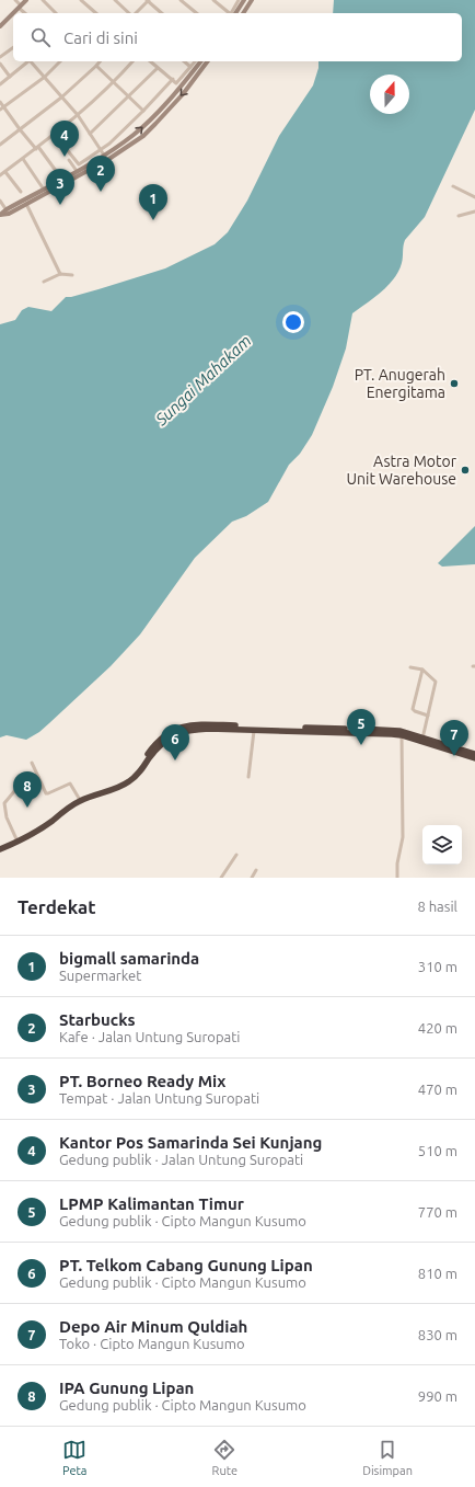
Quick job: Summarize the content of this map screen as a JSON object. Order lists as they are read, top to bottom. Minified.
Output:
{"water":["Sungai Mahakam"],"places":["PT. Anugerah Energitama","Astra Motor Unit Warehouse"],"north":"top","page":{"search":"Cari di sini","pins":["4","2","3","1","5","7","6","8"],"heading":["Terdekat","8 hasil"],"list":[{"mark":"1","name":"bigmall samarinda","note":"Supermarket","value":"310 m"},{"mark":"2","name":"Starbucks","note":"Kafe · Jalan Untung Suropati","value":"420 m"},{"mark":"3","name":"PT. Borneo Ready Mix","note":"Tempat · Jalan Untung Suropati","value":"470 m"},{"mark":"4","name":"Kantor Pos Samarinda Sei Kunjang","note":"Gedung publik · Jalan Untung Suropati","value":"510 m"},{"mark":"5","name":"LPMP Kalimantan Timur","note":"Gedung publik · Cipto Mangun Kusumo","value":"770 m"},{"mark":"6","name":"PT. Telkom Cabang Gunung Lipan","note":"Gedung publik · Cipto Mangun Kusumo","value":"810 m"},{"mark":"7","name":"Depo Air Minum Quldiah","note":"Toko · Cipto Mangun Kusumo","value":"830 m"},{"mark":"8","name":"IPA Gunung Lipan","note":"Gedung publik · Cipto Mangun Kusumo","value":"990 m"}],"nav":["Peta","Rute","Disimpan"]}}
